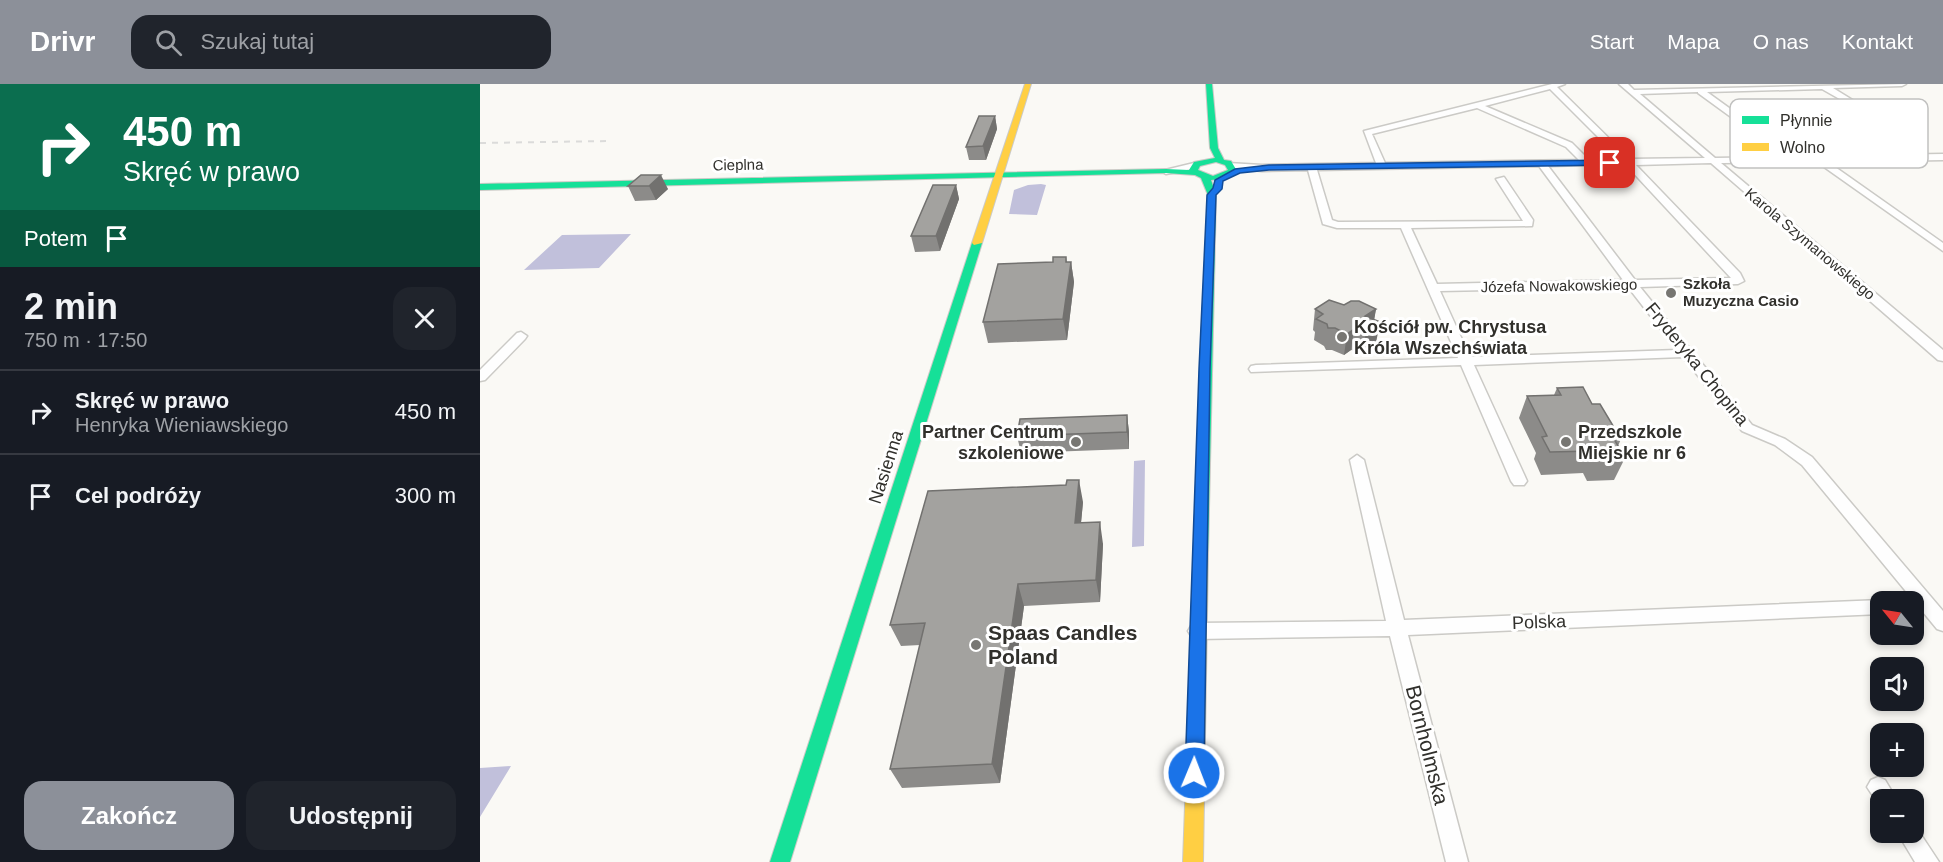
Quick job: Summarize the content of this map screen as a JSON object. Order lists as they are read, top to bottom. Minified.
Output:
{"streets":{"street":["Cieplna","Karola Szymanowskiego","Józefa Nowakowskiego","Fryderyka Chopina","Nasienna","Polska","Bornholmska"]},"crossings":[["Cieplna","Nasienna"],["Józefa Nowakowskiego","Fryderyka Chopina"],["Polska","Bornholmska"]],"places":["Szkoła Muzyczna Casio","Kościół pw. Chrystusa Króla Wszechświata","Partner Centrum szkoleniowe","Przedszkole Miejskie nr 6","Spaas Candles Poland"],"legend":["Płynnie","Wolno"],"north":"top left","page":{"header":"Drivr","search":"Szukaj tutaj","nav":["Start","Mapa","O nas","Kontakt"],"turn":["450 m","Skręć w prawo"],"then":"Potem","heading":["2 min","750 m · 17:50"],"list":[{"name":"Skręć w prawo","note":"Henryka Wieniawskiego","value":"450 m"},{"name":"Cel podróży","value":"300 m"}],"map_buttons":["+","−"],"buttons":["Zakończ","Udostępnij"]}}
